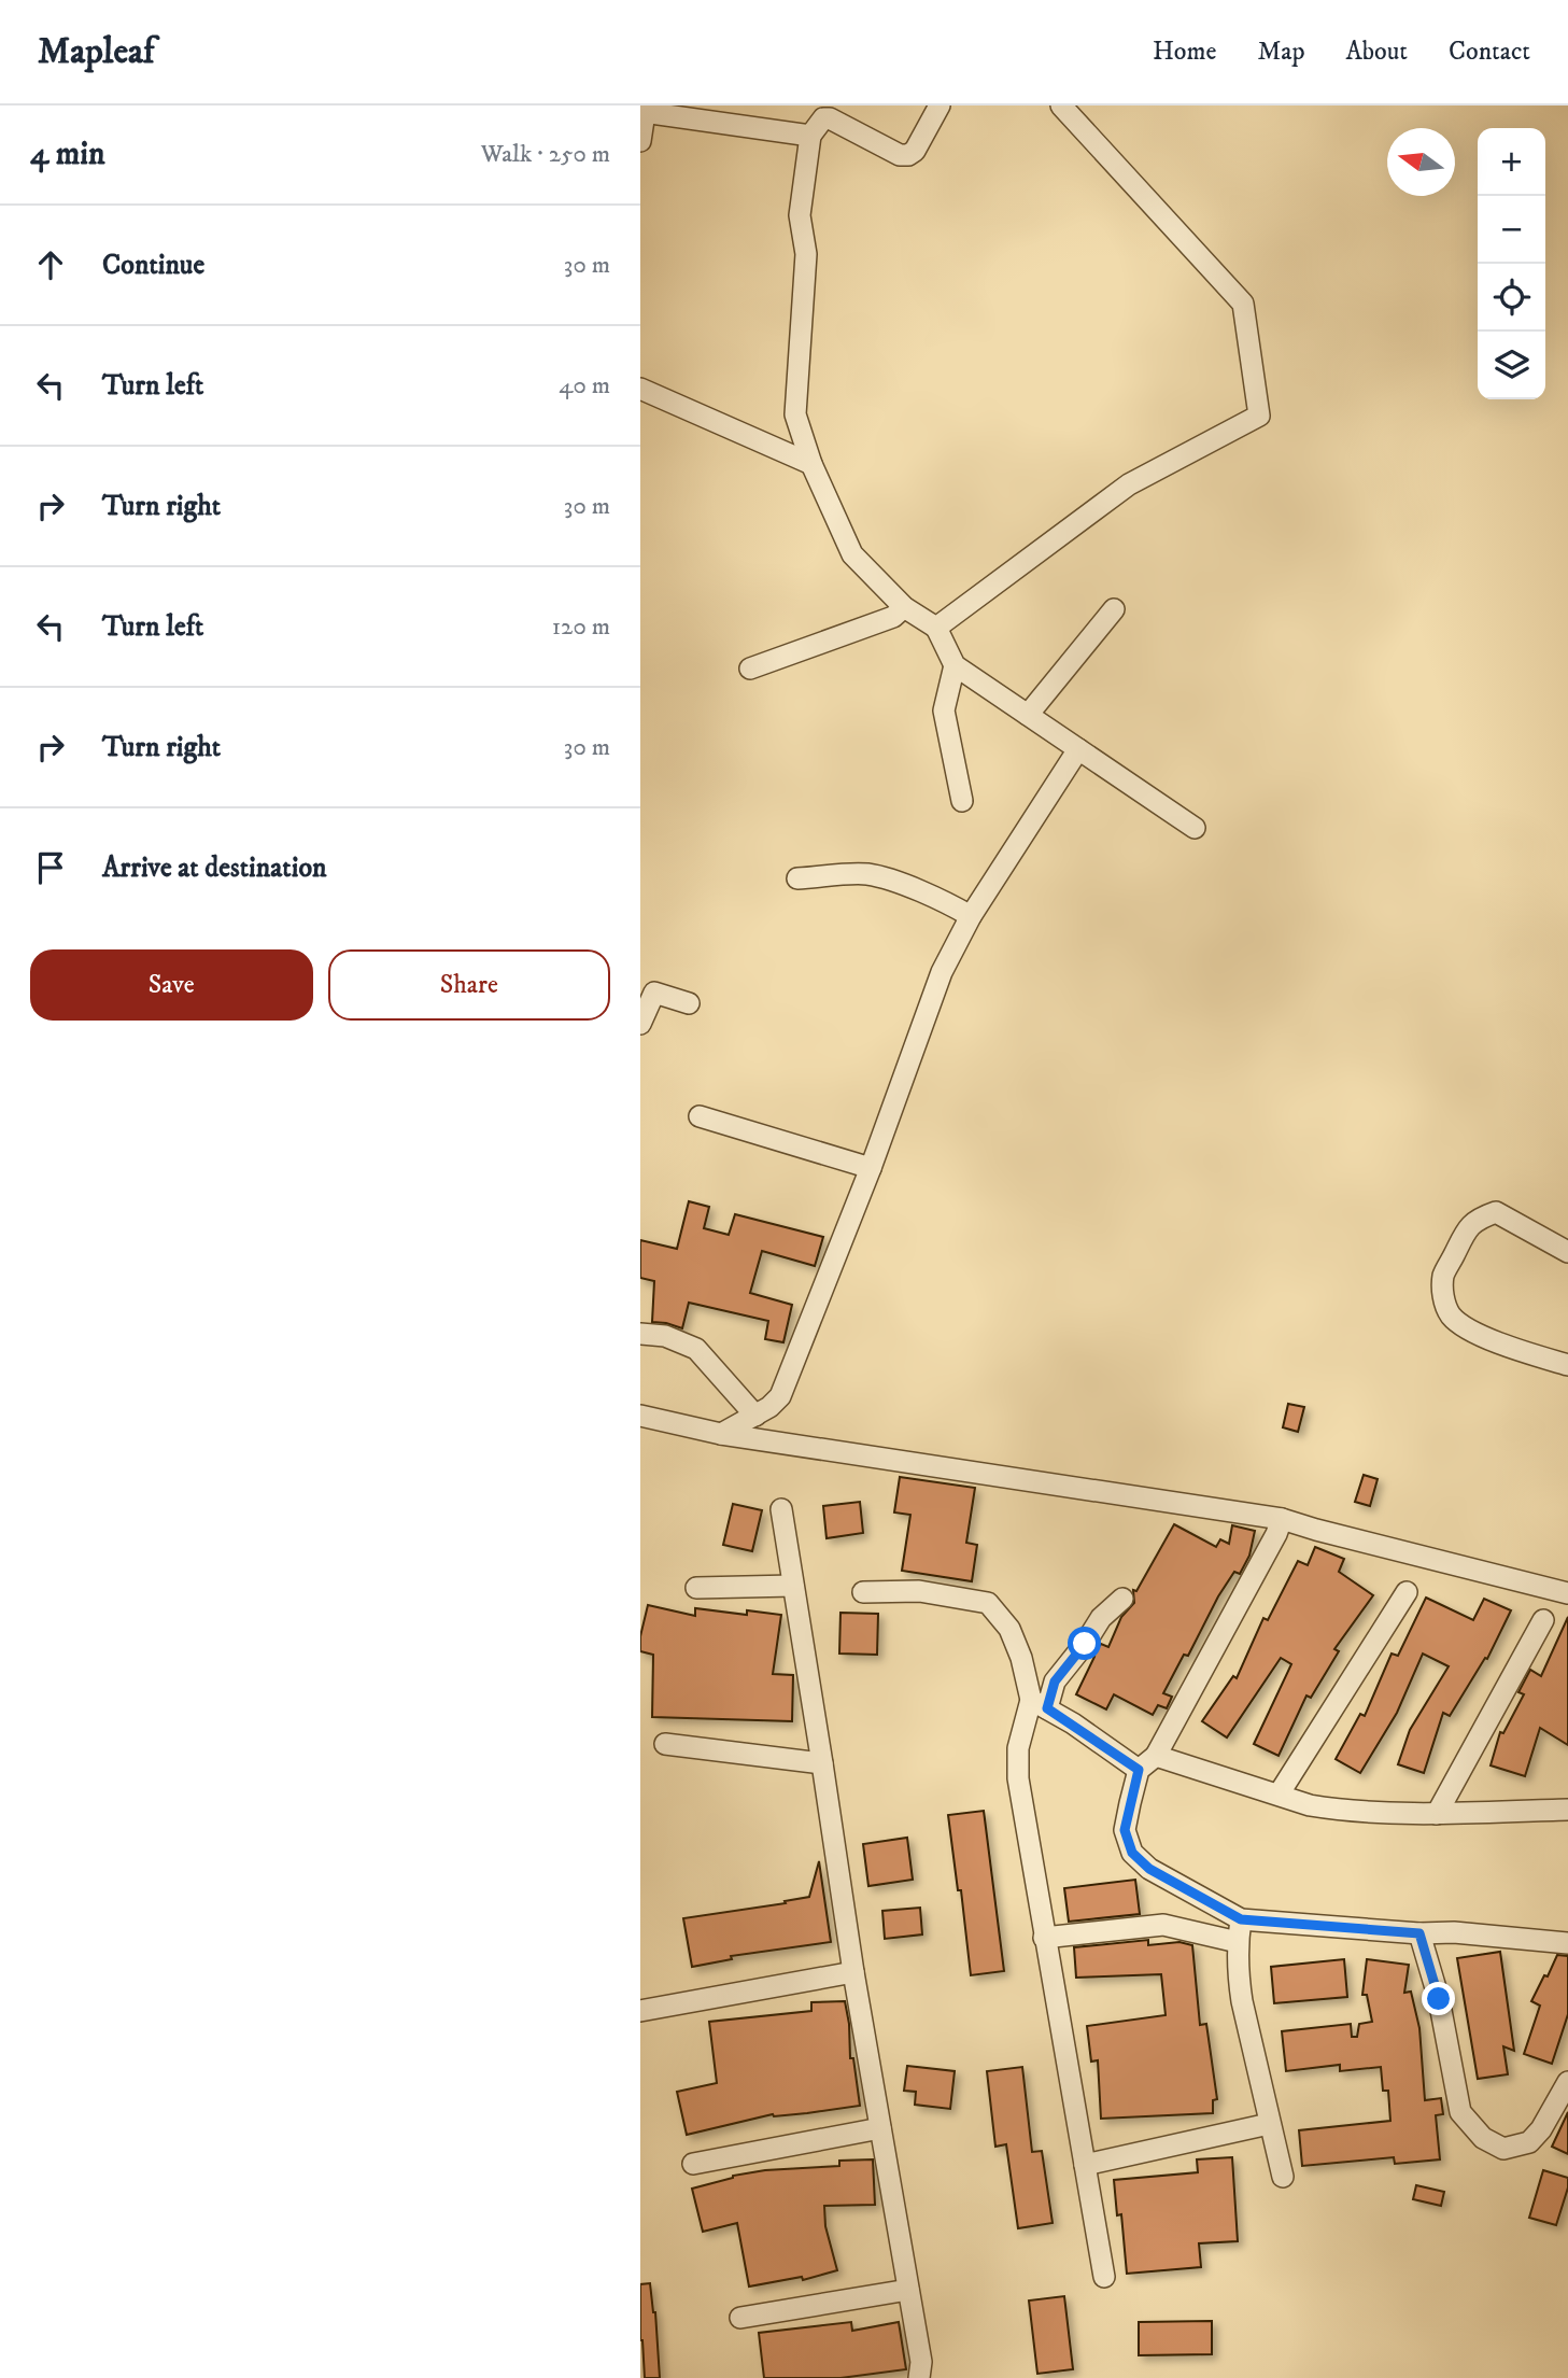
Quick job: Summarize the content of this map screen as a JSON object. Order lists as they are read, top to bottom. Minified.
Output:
{"north":"left","page":{"header":"Mapleaf","nav":["Home","Map","About","Contact"],"heading":["4 min","Walk · 250 m"],"map_buttons":["+","−"],"list":[["Continue","30 m"],["Turn left","40 m"],["Turn right","30 m"],["Turn left","120 m"],["Turn right","30 m"],"Arrive at destination"],"buttons":["Save","Share"]}}
